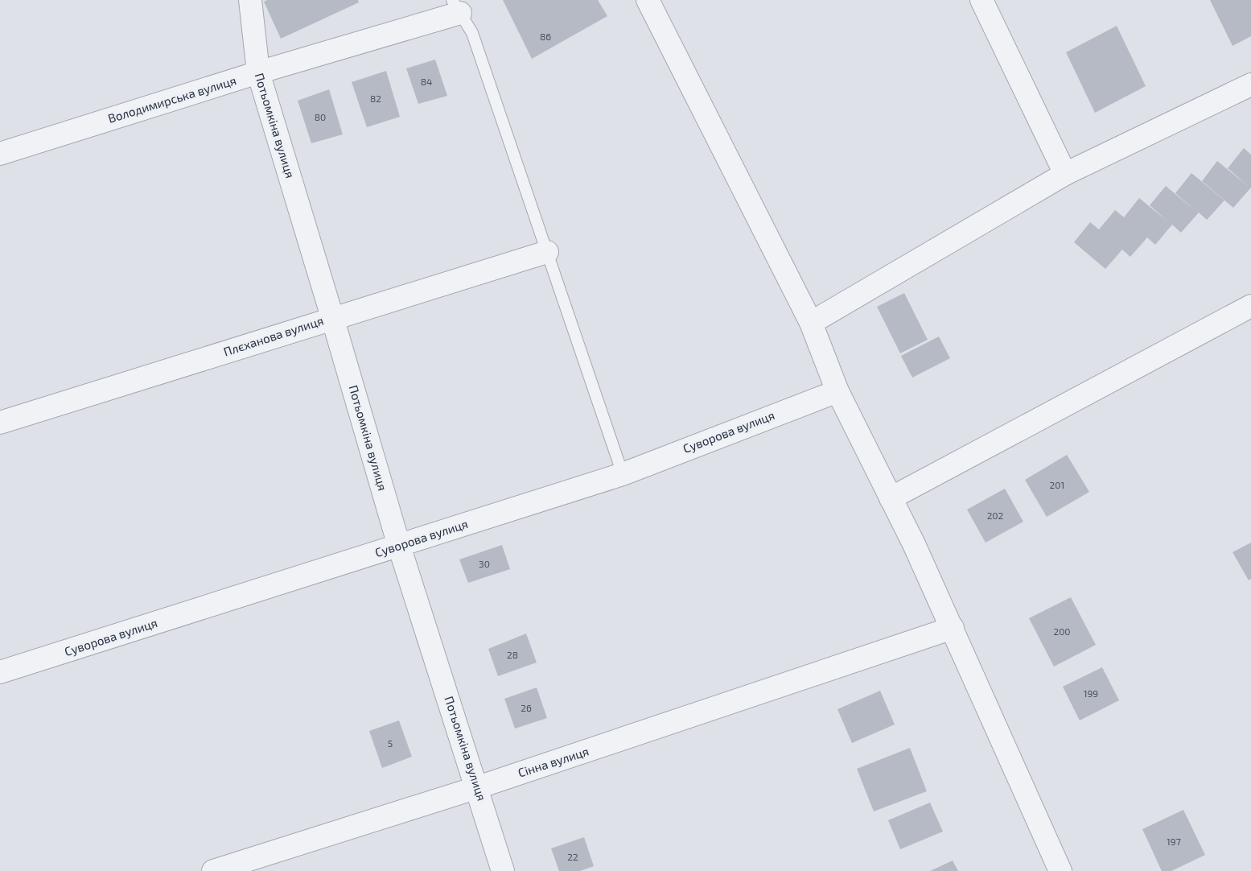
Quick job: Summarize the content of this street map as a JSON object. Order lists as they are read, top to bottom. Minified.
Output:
{"streets":{"street":["Володимирська вулиця","Потьомкіна вулиця","Плєханова вулиця","Суворова вулиця","Сінна вулиця"]},"crossings":[["Володимирська вулиця","Потьомкіна вулиця"],["Потьомкіна вулиця","Плєханова вулиця"],["Потьомкіна вулиця","Суворова вулиця"],["Потьомкіна вулиця","Сінна вулиця"]],"house_numbers":["86","84","82","80","201","202","30","200","28","199","26","5","197","22"]}
